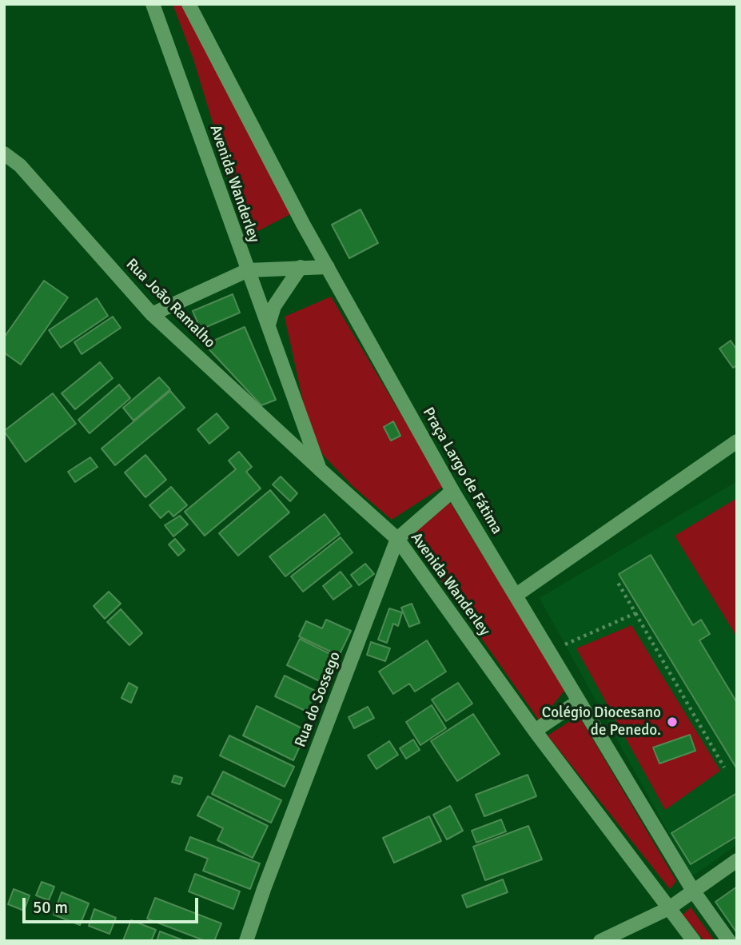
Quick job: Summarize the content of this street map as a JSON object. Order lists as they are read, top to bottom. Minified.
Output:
{"streets":{"main road":["Avenida Wanderley","Rua João Ramalho","Praça Largo de Fátima","Rua do Sossego"]},"crossings":[["Avenida Wanderley","Rua João Ramalho"],["Avenida Wanderley","Rua do Sossego"],["Praça Largo de Fátima","Rua do Sossego"]],"places":["Colégio Diocesano de Penedo."],"scale_bar":"50 m"}
